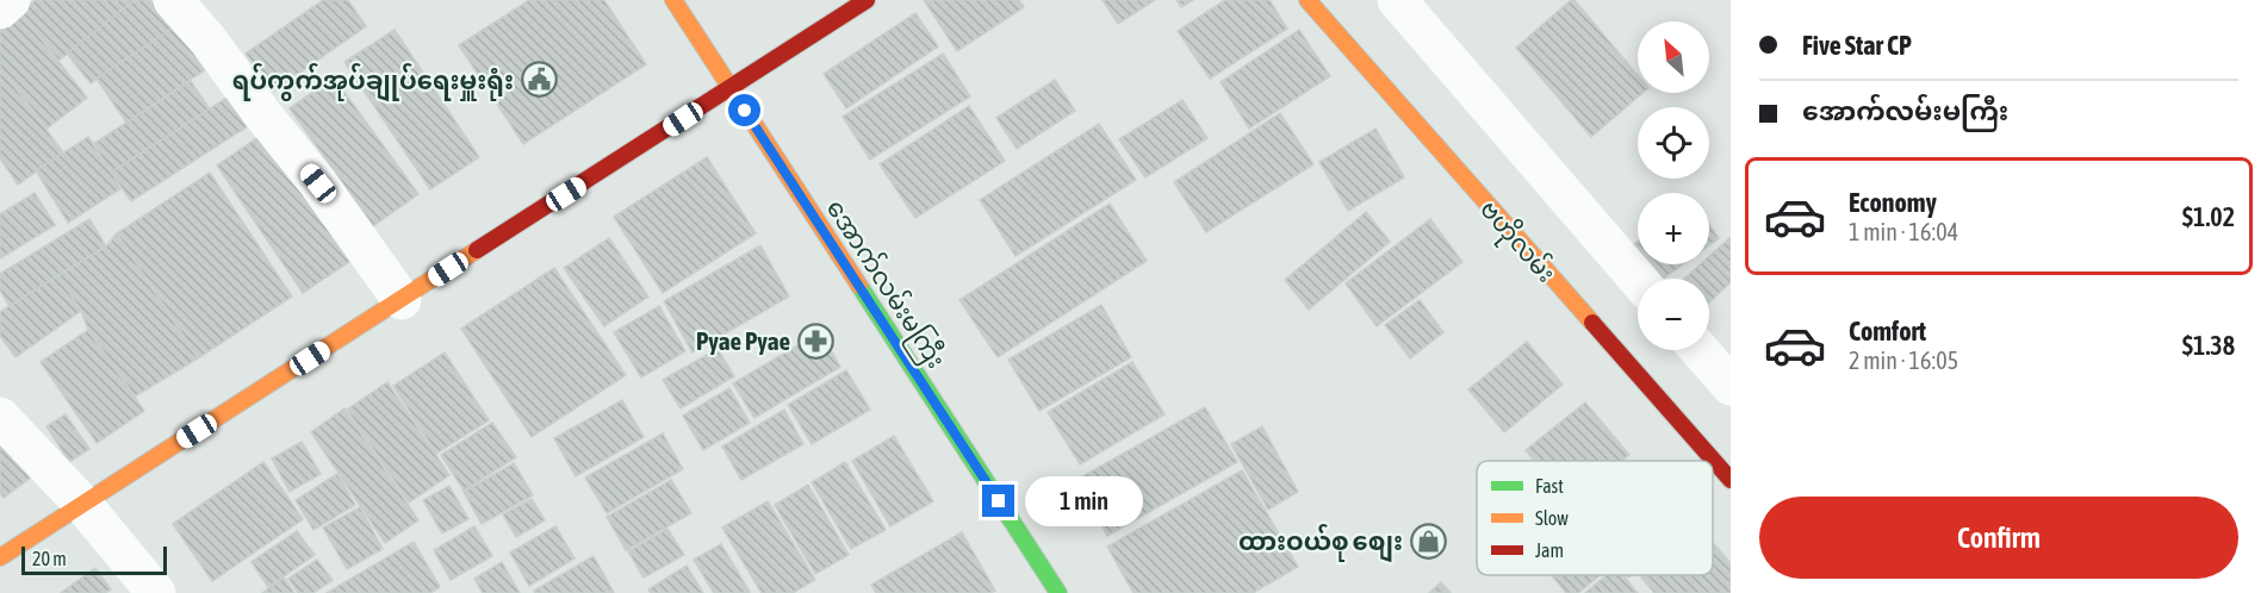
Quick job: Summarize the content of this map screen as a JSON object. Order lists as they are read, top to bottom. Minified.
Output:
{"streets":{"street":["ဗဟိုလမ်း","အောက်လမ်းမကြီး"]},"places":{"public building":["ရပ်ကွက်အုပ်ချုပ်ရေးမှူးရုံး"],"pharmacy":["Pyae Pyae"],"shop":["ထားဝယ်စု စျေး"]},"legend":["Fast","Slow","Jam"],"scale_bar":"20 m","north":"top left","page":{"banner":["Five Star CP","အောက်လမ်းမကြီး"],"map_buttons":["+","−"],"list":[{"name":"Economy","note":"1 min · 16:04","value":"$1.02"},{"name":"Comfort","note":"2 min · 16:05","value":"$1.38"}],"bubble":"1 min","buttons":"Confirm","scale":"20 m"}}
